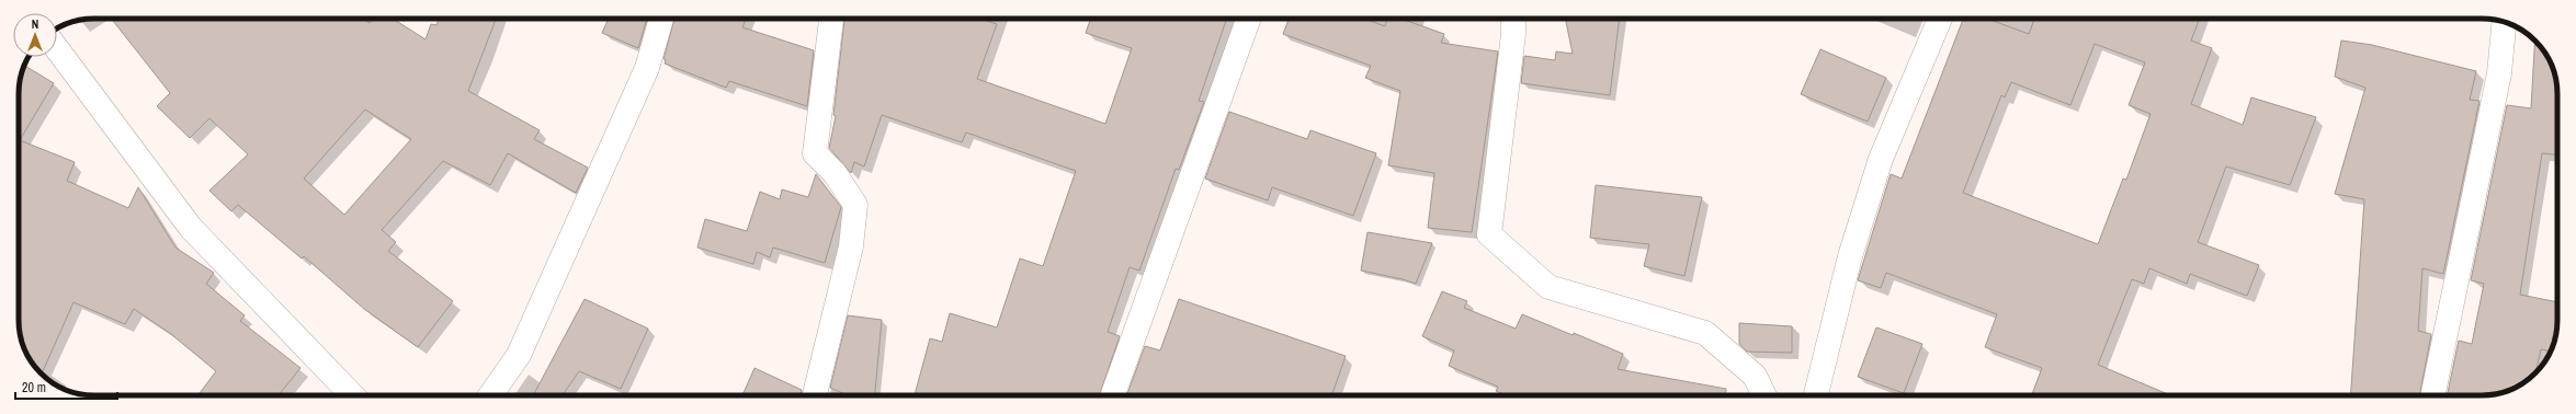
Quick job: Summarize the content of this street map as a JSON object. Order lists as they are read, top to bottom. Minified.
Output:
{"scale_bar":"20 m","north":"top"}
